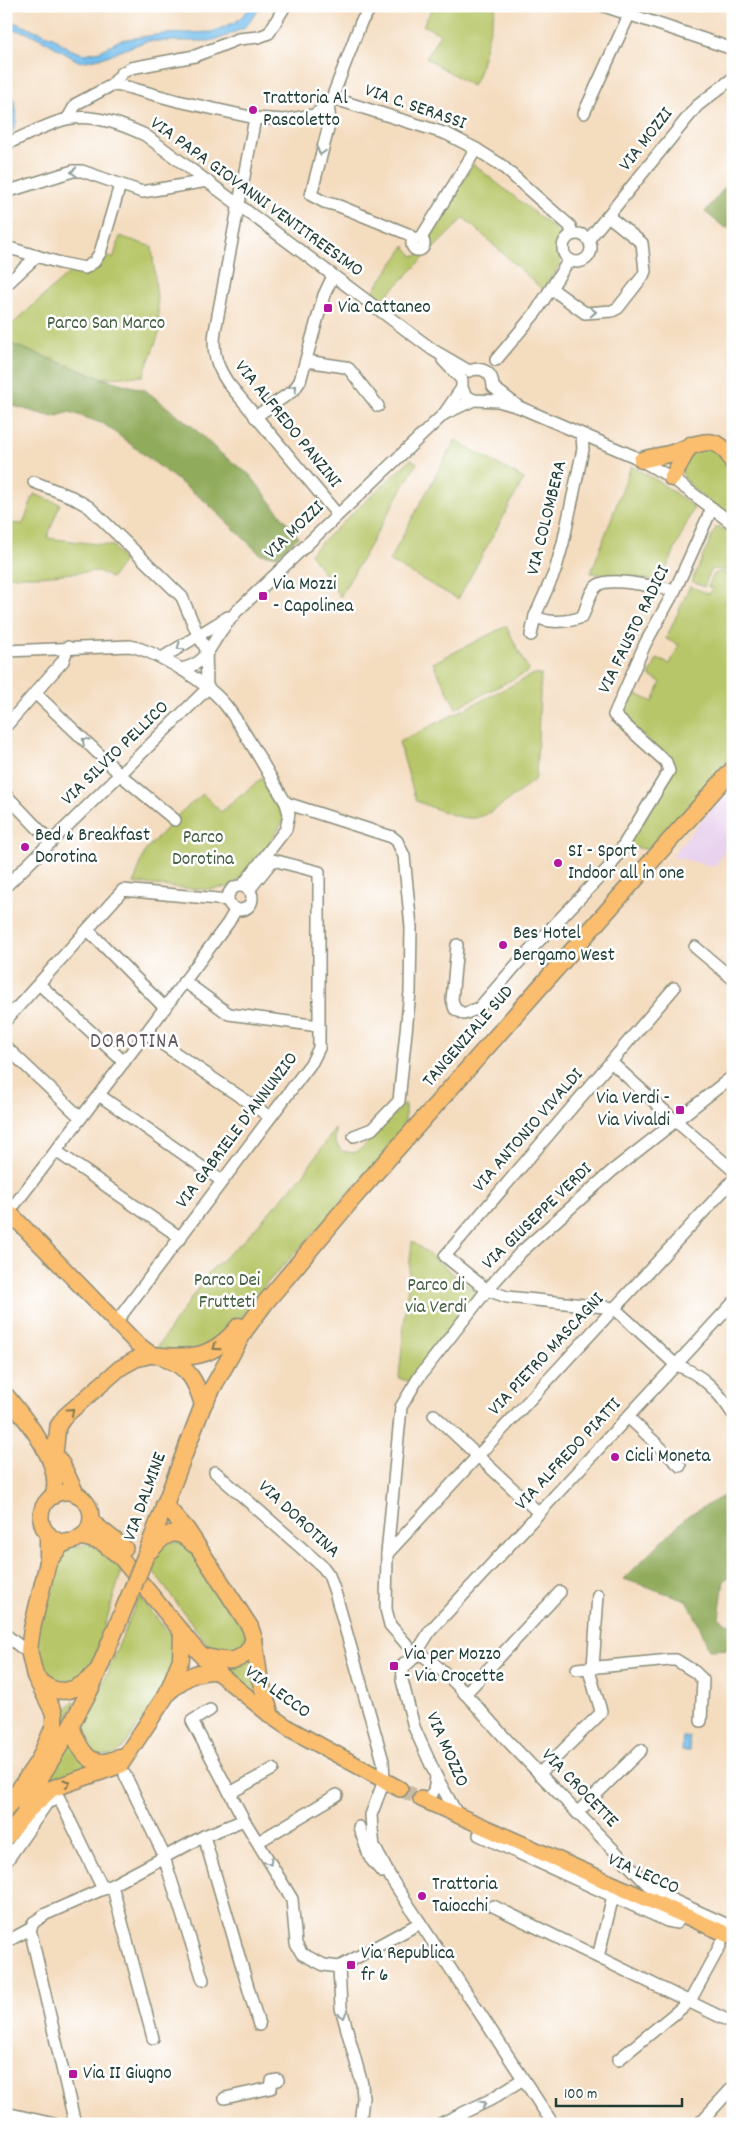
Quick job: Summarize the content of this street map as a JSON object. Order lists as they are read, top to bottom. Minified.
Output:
{"streets":{"highway":["TANGENZIALE SUD","VIA DALMINE"],"main road":["VIA LECCO"],"street":["VIA C. SERASSI","VIA MOZZI","VIA PAPA GIOVANNI VENTITREESIMO","VIA ALFREDO PANZINI","VIA COLOMBERA","VIA FAUSTO RADICI","VIA SILVIO PELLICO","VIA GABRIELE D'ANNUNZIO","VIA ANTONIO VIVALDI","VIA GIUSEPPE VERDI","VIA PIETRO MASCAGNI","VIA ALFREDO PIATTI","VIA DOROTINA","VIA MOZZO","VIA CROCETTE"]},"crossings":[["VIA C. SERASSI","VIA MOZZI"],["VIA MOZZI","VIA ALFREDO PANZINI"],["VIA MOZZI","VIA SILVIO PELLICO"],["VIA PAPA GIOVANNI VENTITREESIMO","VIA ALFREDO PANZINI"],["TANGENZIALE SUD","VIA DALMINE"],["VIA ANTONIO VIVALDI","VIA GIUSEPPE VERDI"],["VIA GIUSEPPE VERDI","VIA PIETRO MASCAGNI"],["VIA GIUSEPPE VERDI","VIA ALFREDO PIATTI"],["VIA GIUSEPPE VERDI","VIA MOZZO"],["VIA GIUSEPPE VERDI","VIA CROCETTE"],["VIA ALFREDO PIATTI","VIA MOZZO"],["VIA ALFREDO PIATTI","VIA CROCETTE"],["VIA DOROTINA","VIA LECCO"],["VIA LECCO","VIA MOZZO"],["VIA LECCO","VIA CROCETTE"],["VIA MOZZO","VIA CROCETTE"]],"districts":["DOROTINA"],"parks":["Parco San Marco","Parco Dorotina","Parco Dei Frutteti","Parco di via Verdi"],"places":{"other":["Trattoria Al Pascoletto","Bed & Breakfast Dorotina","SI - Sport Indoor all in one","Bes Hotel Bergamo West","Cicli Moneta","Trattoria Taiocchi"],"transit":["Via Cattaneo","Via Mozzi - Capolinea","Via Verdi - Via Vivaldi","Via per Mozzo - Via Crocette","Via Republica fr 6","Via II Giugno"]},"scale_bar":"100 m"}
